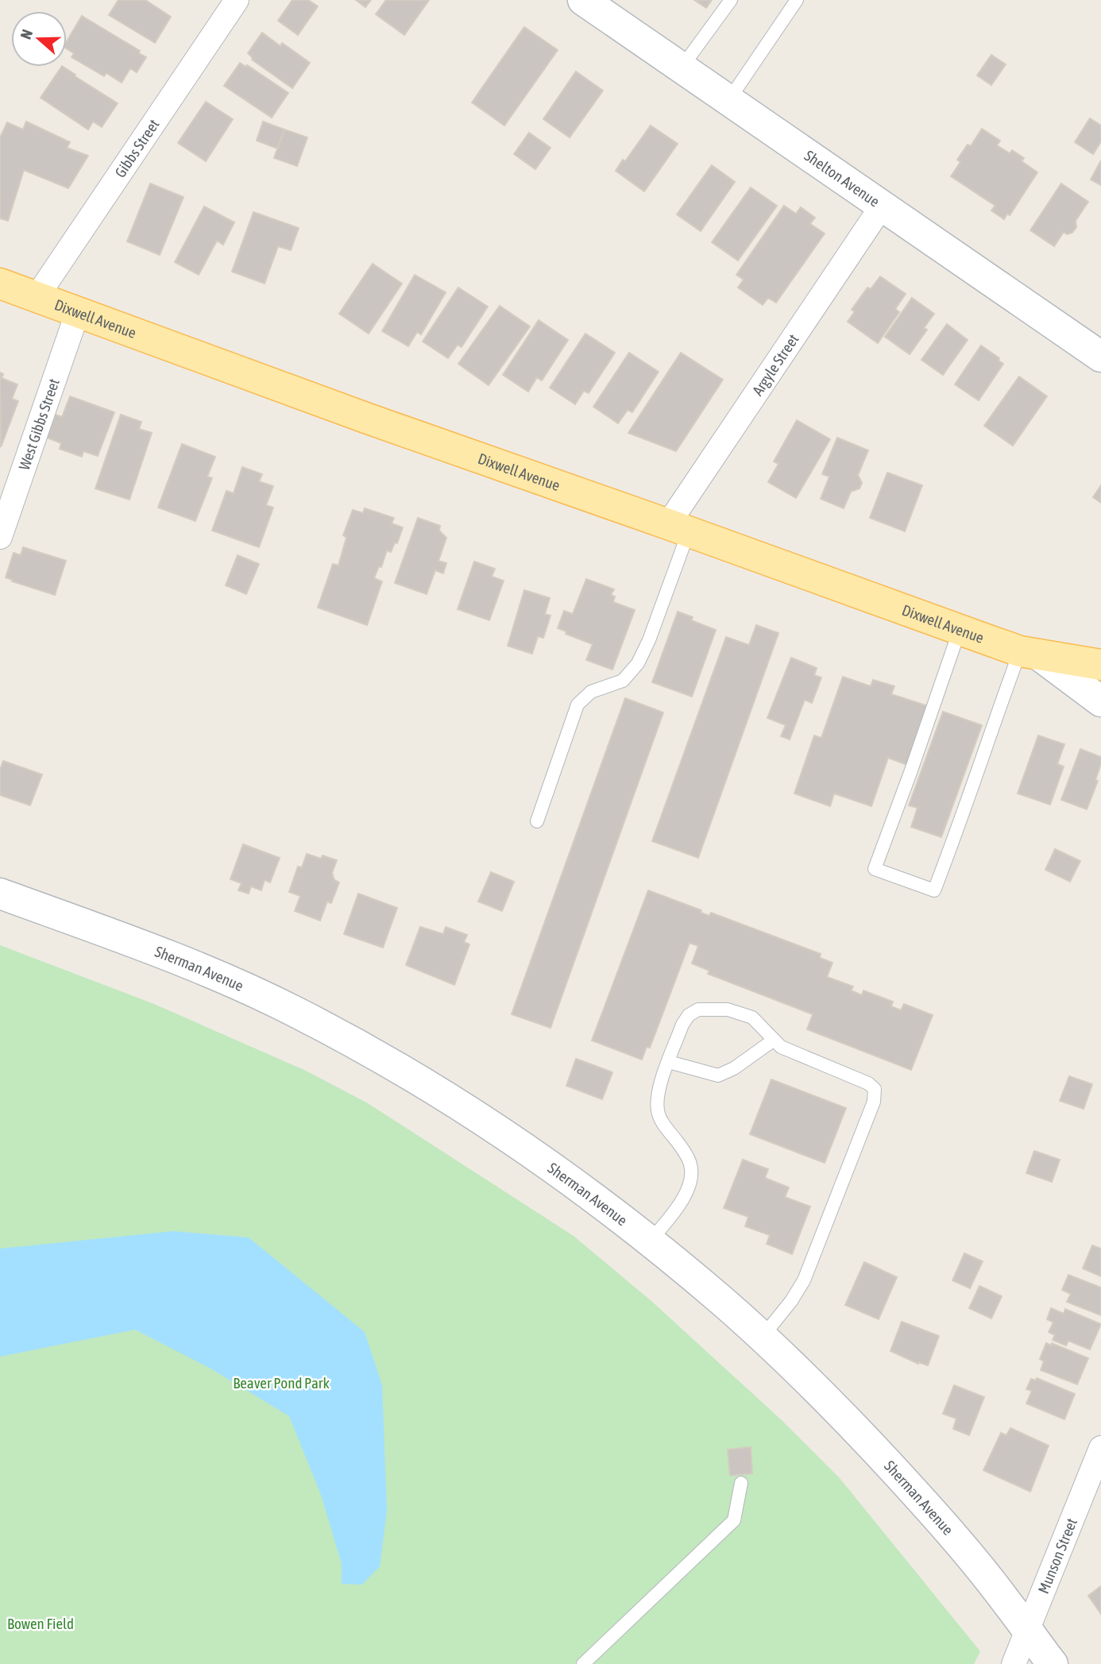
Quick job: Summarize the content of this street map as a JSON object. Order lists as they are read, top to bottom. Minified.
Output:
{"streets":{"main road":["Shelton Avenue","Dixwell Avenue","Sherman Avenue"],"street":["Gibbs Street","Argyle Street","West Gibbs Street","Munson Street"]},"crossings":[["Gibbs Street","Dixwell Avenue"],["Shelton Avenue","Argyle Street"],["Dixwell Avenue","Argyle Street"],["Dixwell Avenue","West Gibbs Street"],["Sherman Avenue","Munson Street"]],"parks":["Beaver Pond Park","Bowen Field"],"north":"left"}
